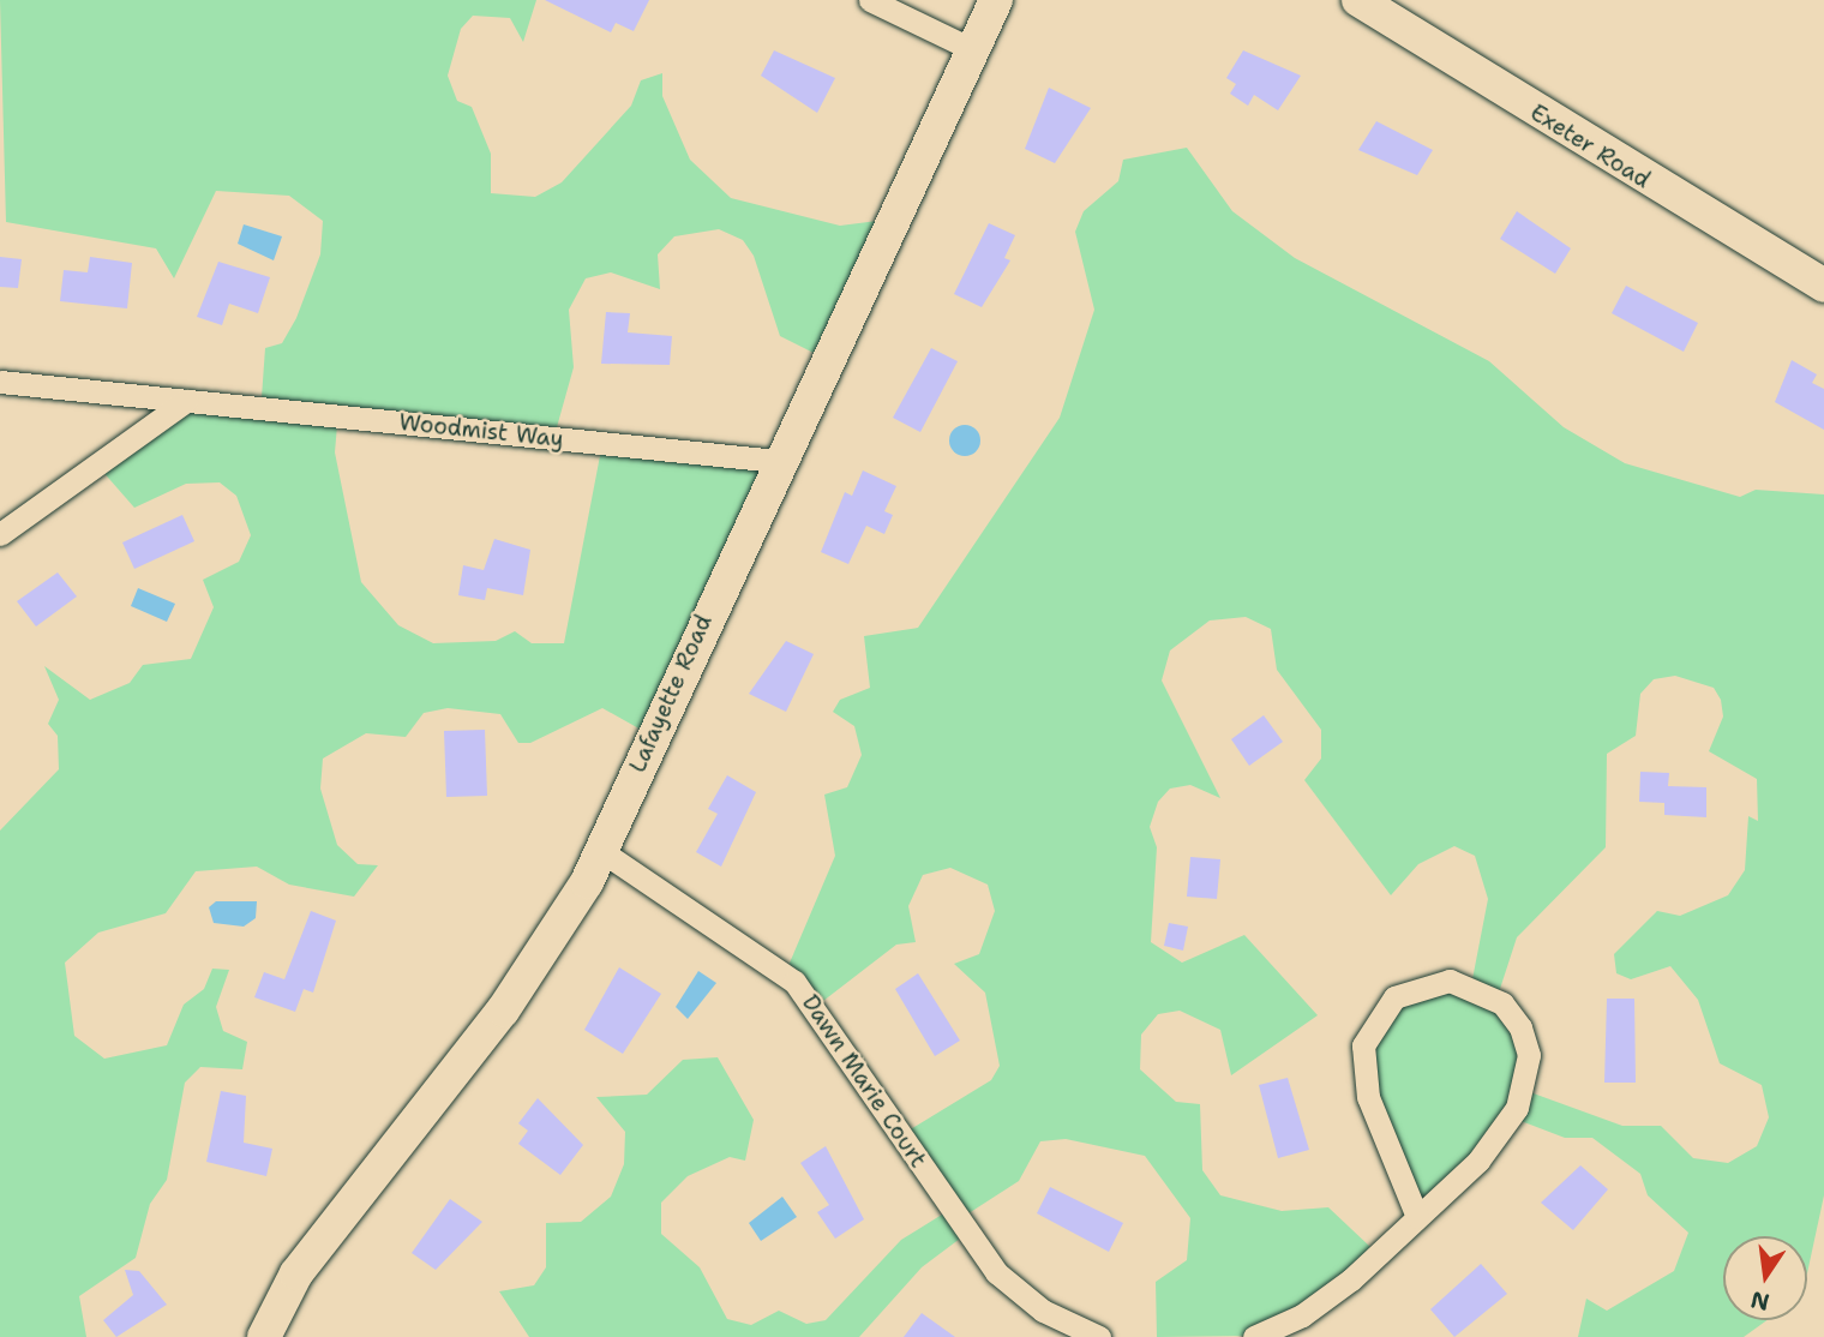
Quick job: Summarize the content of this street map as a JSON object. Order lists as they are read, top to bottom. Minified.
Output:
{"streets":{"street":["Exeter Road","Woodmist Way","Lafayette Road","Dawn Marie Court"]},"crossings":[["Woodmist Way","Lafayette Road"],["Lafayette Road","Dawn Marie Court"]],"north":"bottom"}
